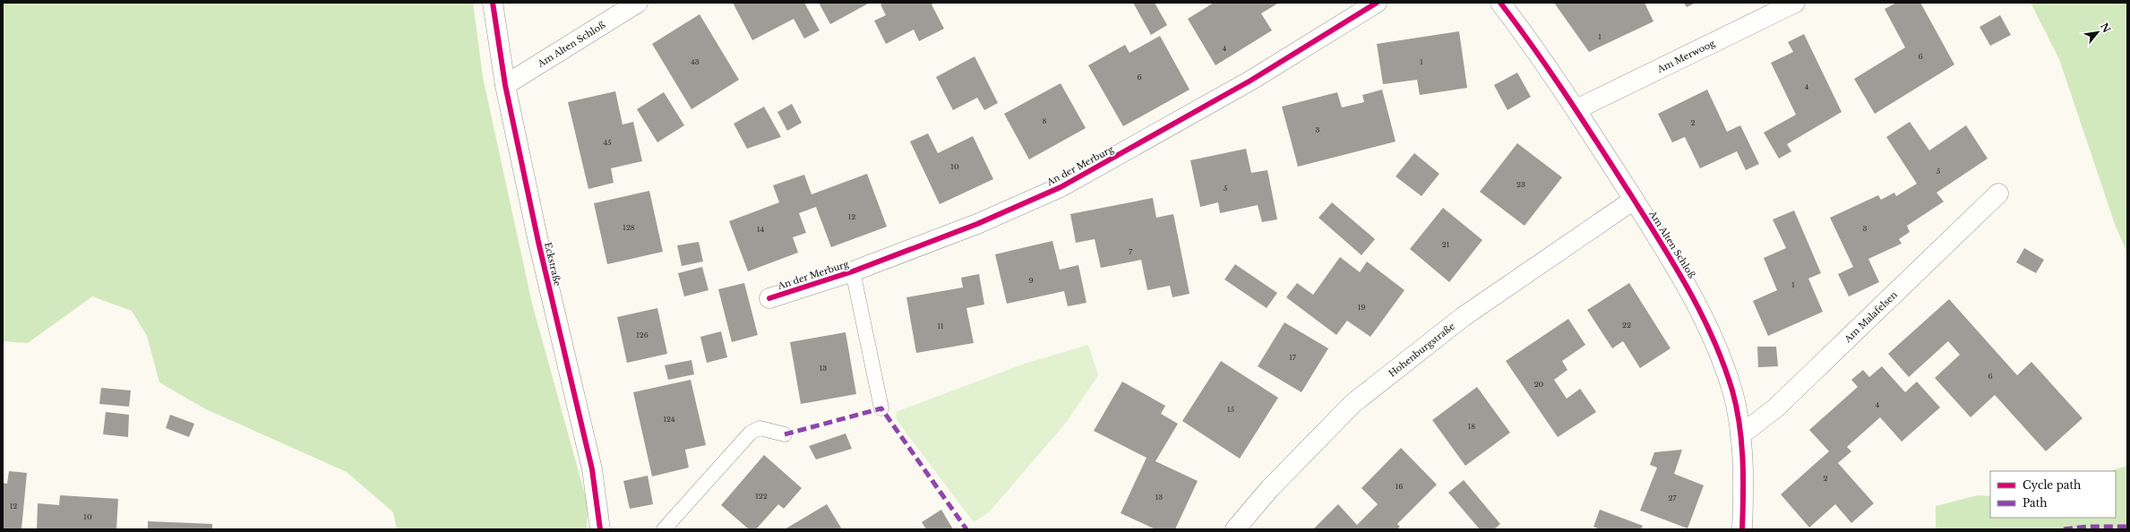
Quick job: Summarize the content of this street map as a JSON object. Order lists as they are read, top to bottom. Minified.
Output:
{"streets":{"street":["Am Alten Schloß","Am Merwoog","An der Merburg","Eckstraße","Am Malafelsen","Hohenburgstraße"]},"crossings":[["Am Alten Schloß","Am Merwoog"],["Am Alten Schloß","Eckstraße"],["Am Alten Schloß","Am Malafelsen"],["Am Alten Schloß","Hohenburgstraße"]],"house_numbers":["1","4","6","43","1","6","4","8","2","3","45","10","5","23","5","12","128","3","14","21","7","9","1","19","22","11","126","17","13","6","20","4","15","124","18","2","16","122","13","27","12","10"],"legend":["Cycle path","Path"],"north":"top right"}
